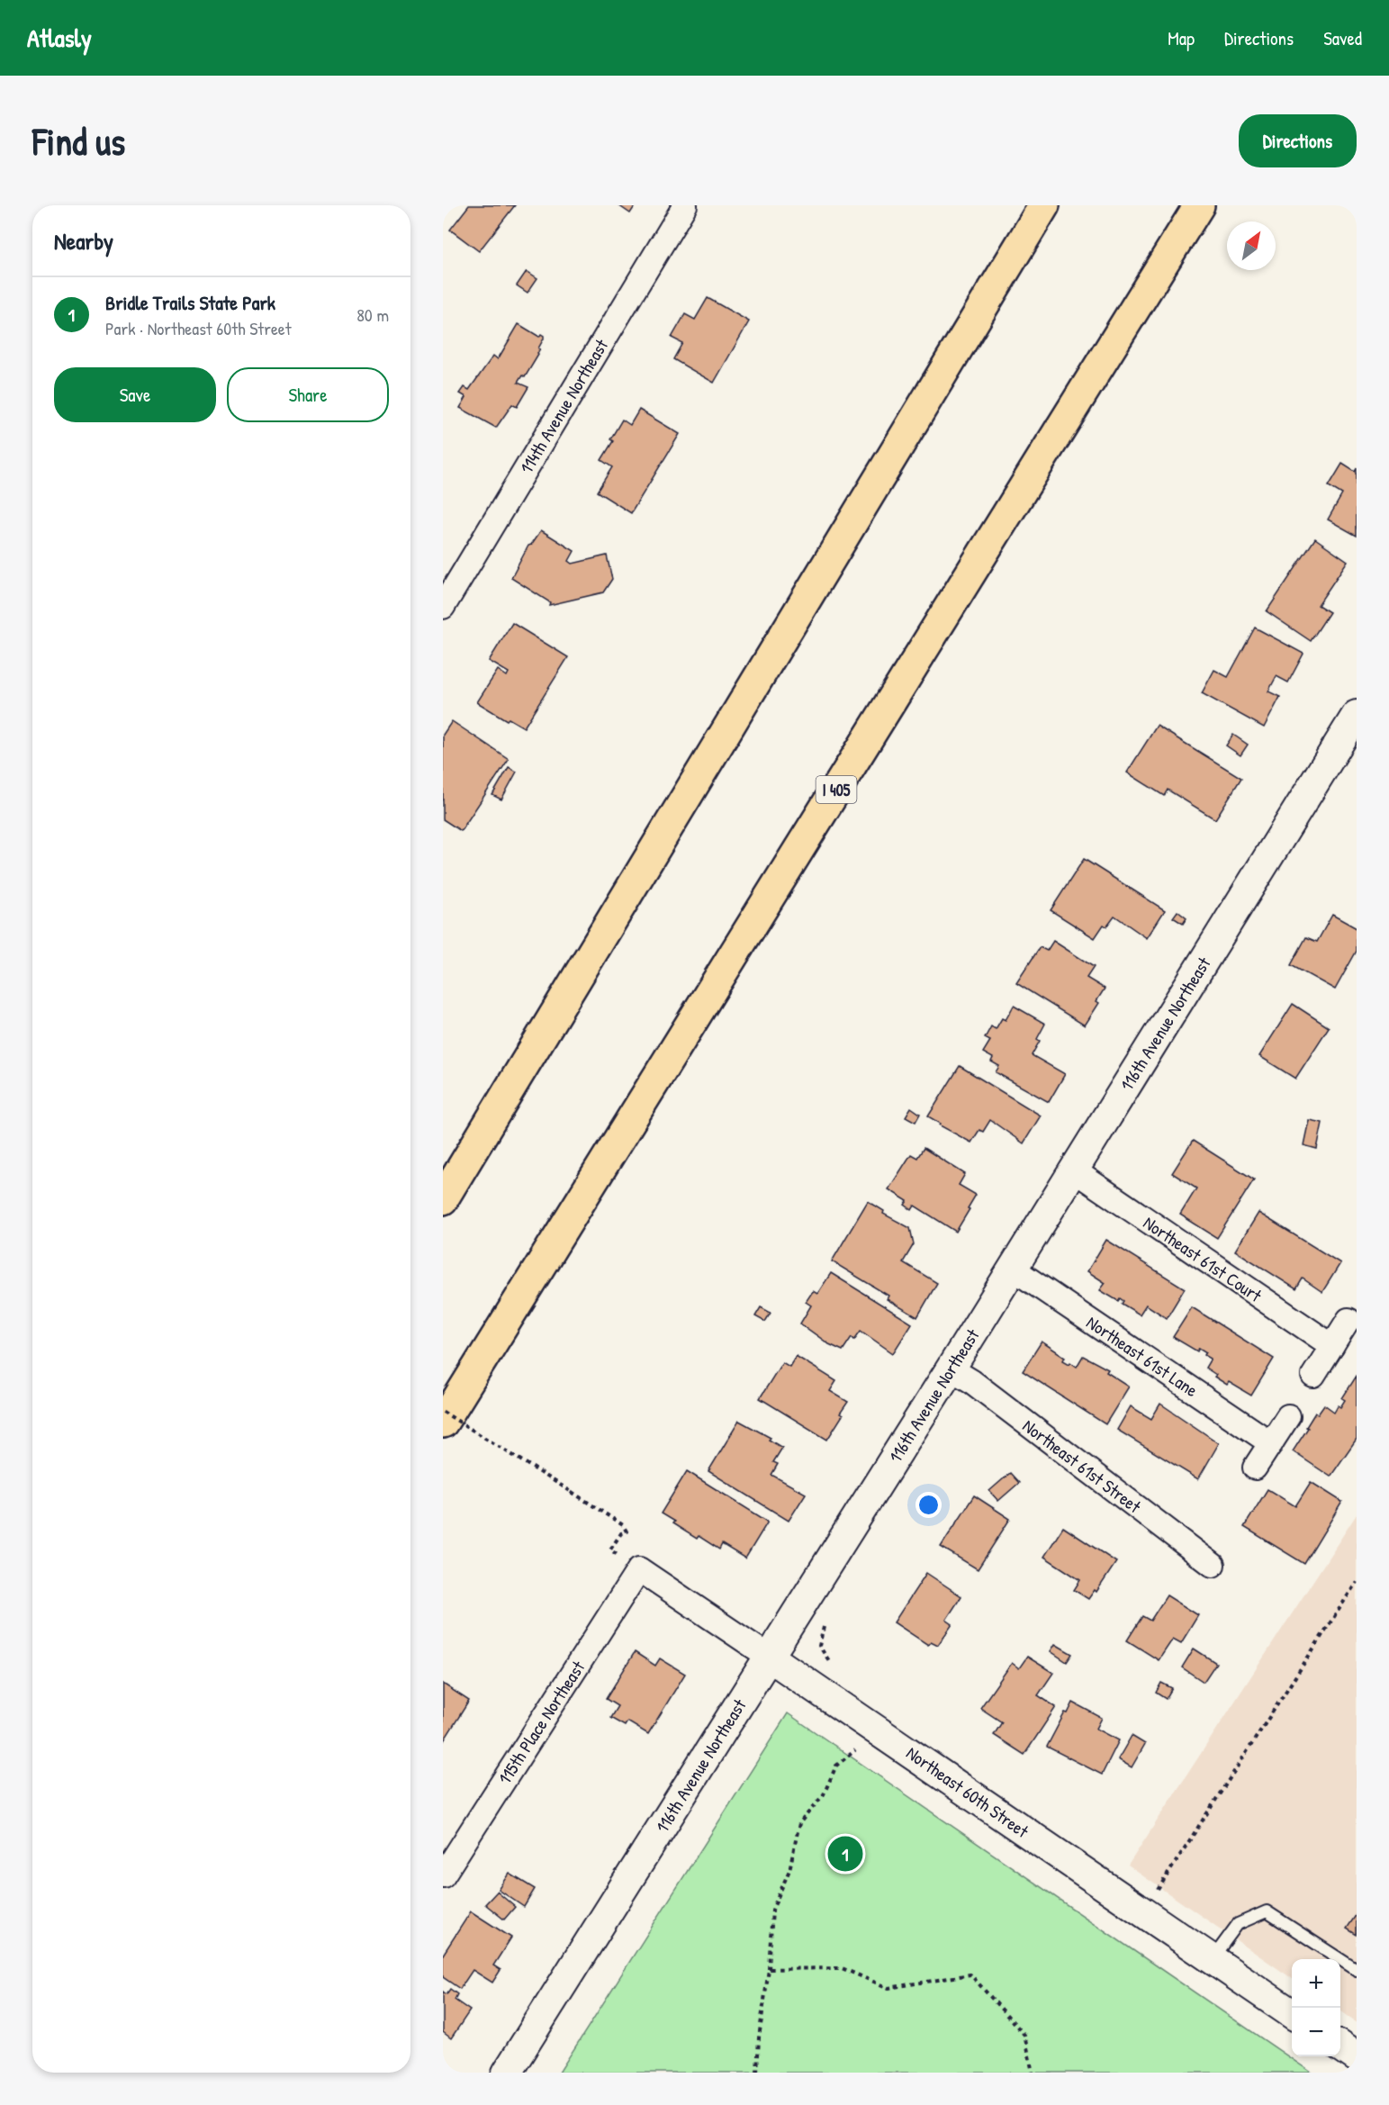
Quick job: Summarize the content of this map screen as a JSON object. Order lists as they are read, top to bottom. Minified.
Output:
{"streets":{"highway":["I 405"],"street":["114th Avenue Northeast","116th Avenue Northeast","Northeast 61st Court","Northeast 61st Lane","Northeast 61st Street","115th Place Northeast","Northeast 60th Street"]},"crossings":[["116th Avenue Northeast","Northeast 61st Court"],["116th Avenue Northeast","Northeast 61st Lane"],["116th Avenue Northeast","Northeast 61st Street"],["116th Avenue Northeast","Northeast 60th Street"],["115th Place Northeast","Northeast 60th Street"]],"north":"top right","page":{"header":"Atlasly","nav":["Map","Directions","Saved"],"buttons":["Directions",["Save","Share"]],"title":"Find us","heading":"Nearby","list":[{"mark":"1","name":"Bridle Trails State Park","note":"Park · Northeast 60th Street","value":"80 m"}],"pins":"1","map_buttons":["+","−"]}}
